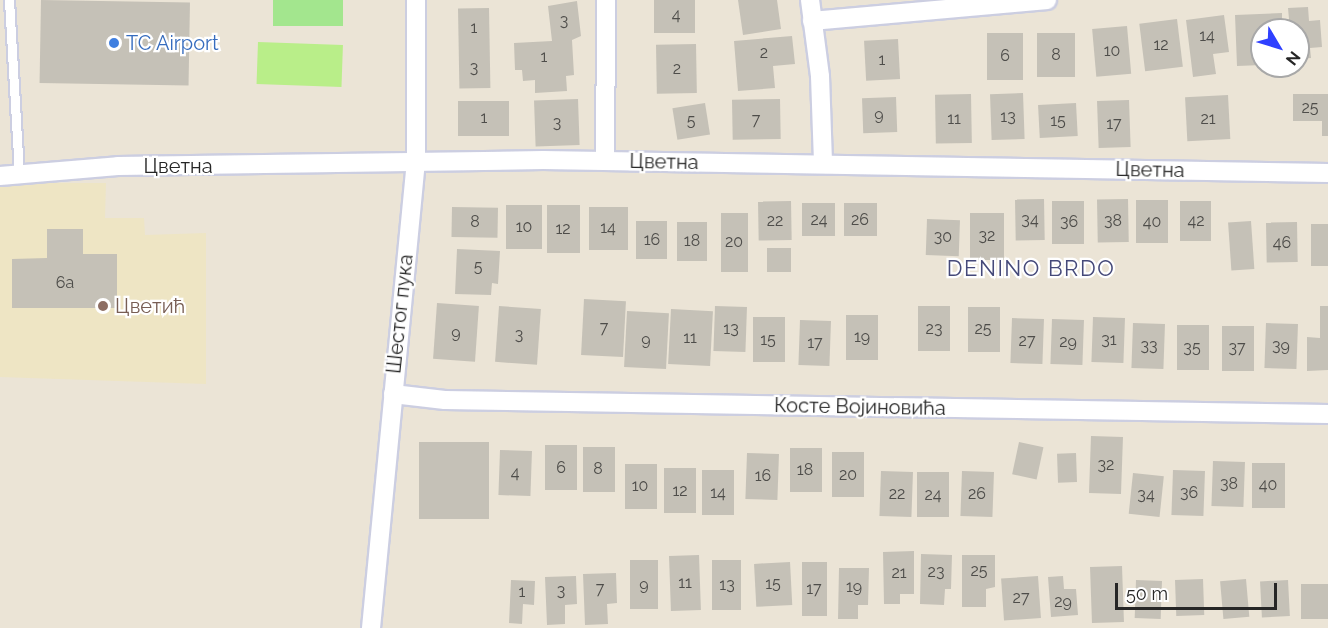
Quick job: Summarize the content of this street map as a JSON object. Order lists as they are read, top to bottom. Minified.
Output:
{"streets":{"street":["Цветна","Шестог пука","Косте Војиновића"]},"crossings":[["Цветна","Шестог пука"],["Шестог пука","Косте Војиновића"]],"districts":["DENINO BRDO"],"places":["TC Airport","Цветић"],"house_numbers":["4","3","1","14","12","10","2","8","6","1","1","3","2","25","9","13","1","11","21","7","5","15","3","17","24","26","34","22","38","42","8","36","40","10","14","12","32","30","16","18","20","46","5","6a","7","13","23","25","9","3","19","11","9","15","31","27","29","17","33","39","35","37","32","6","8","18","4","20","16","38","40","10","12","14","36","22","26","24","34","25","23","21","11","15","9","13","19","7","17","3","1","27","29"],"scale_bar":"50 m","north":"bottom right"}
